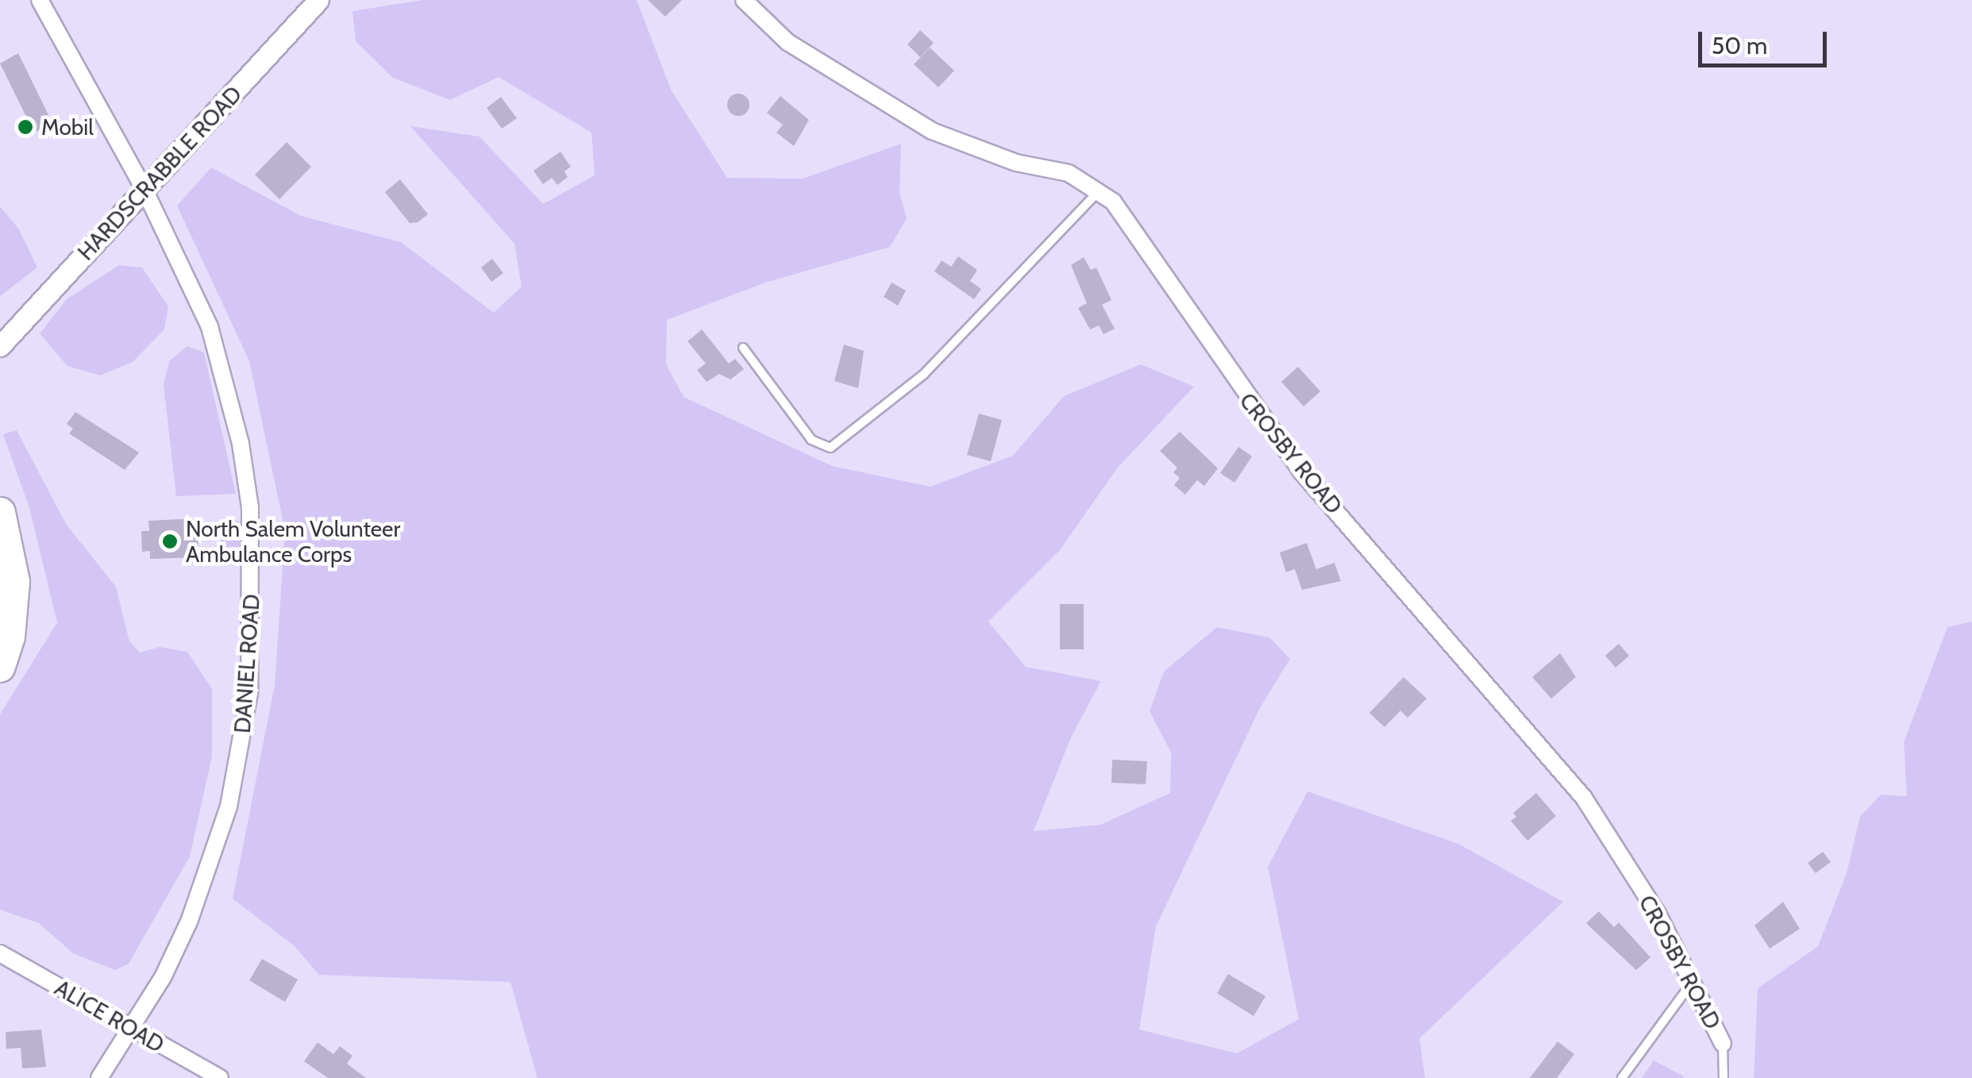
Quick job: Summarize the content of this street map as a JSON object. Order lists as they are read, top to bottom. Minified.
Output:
{"streets":{"street":["HARDSCRABBLE ROAD","CROSBY ROAD","DANIEL ROAD","ALICE ROAD"]},"crossings":[["HARDSCRABBLE ROAD","DANIEL ROAD"],["DANIEL ROAD","ALICE ROAD"]],"places":["Mobil","North Salem Volunteer Ambulance Corps"],"scale_bar":"50 m"}
